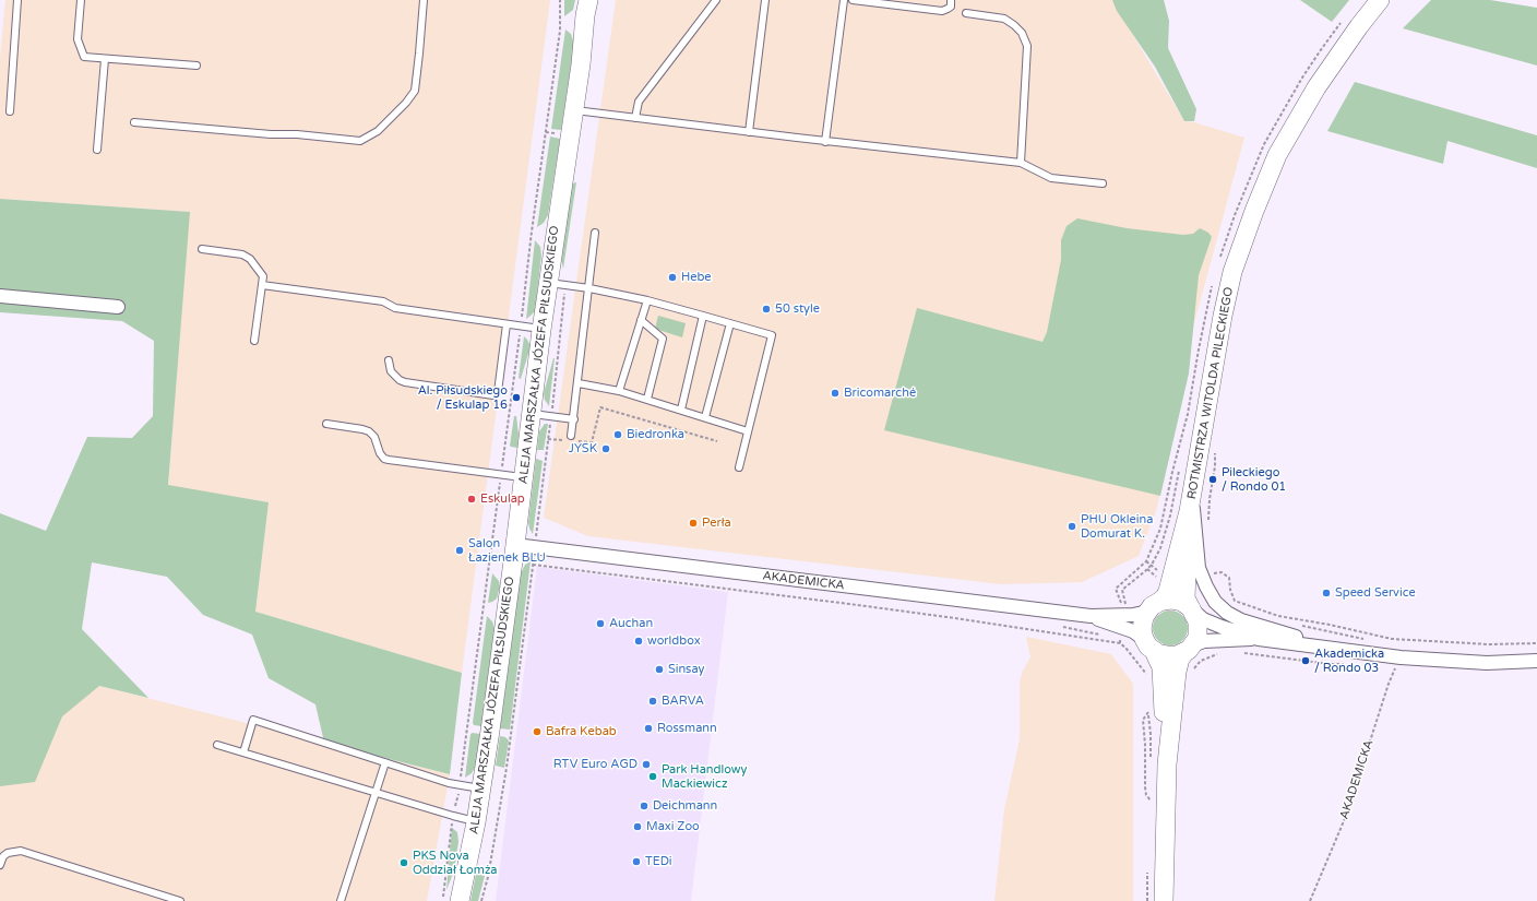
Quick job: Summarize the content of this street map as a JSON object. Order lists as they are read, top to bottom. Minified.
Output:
{"streets":{"street":["ALEJA MARSZAŁKA JÓZEFA PIŁSUDSKIEGO","ROTMISTRZA WITOLDA PILECKIEGO","AKADEMICKA"]},"crossings":[["ALEJA MARSZAŁKA JÓZEFA PIŁSUDSKIEGO","AKADEMICKA"],["ROTMISTRZA WITOLDA PILECKIEGO","AKADEMICKA"]],"places":["Hebe","50 style","Bricomarché","Al. Piłsudskiego / Eskulap 16","Biedronka","JYSK","Pileckiego / Rondo 01","Eskulap","Perła","PHU Okleina Domurat K.","Salon Łazienek BLU","Speed Service","Auchan","worldbox","Akademicka / Rondo 03","Sinsay","BARVA","Rossmann","Bafra Kebab","RTV Euro AGD","Park Handlowy Mackiewicz","Deichmann","Maxi Zoo","TEDi","PKS Nova Oddział Łomża"]}
